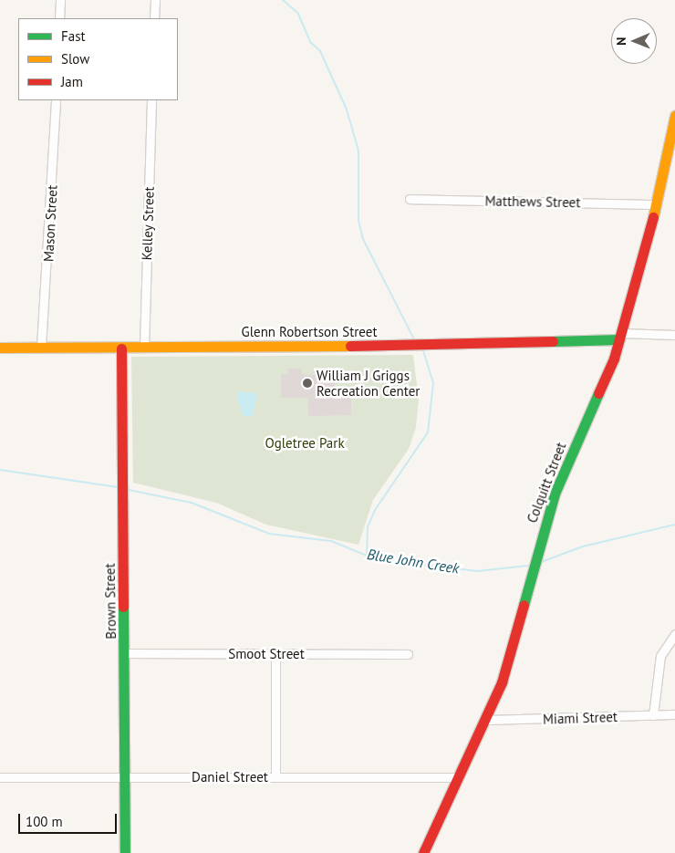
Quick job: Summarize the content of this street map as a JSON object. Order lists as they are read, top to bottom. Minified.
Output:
{"streets":{"street":["Matthews Street","Mason Street","Kelley Street","Glenn Robertson Street","Colquitt Street","Brown Street","Smoot Street","Miami Street","Daniel Street"]},"crossings":[["Matthews Street","Colquitt Street"],["Mason Street","Glenn Robertson Street"],["Kelley Street","Glenn Robertson Street"],["Glenn Robertson Street","Colquitt Street"],["Glenn Robertson Street","Brown Street"],["Colquitt Street","Miami Street"],["Colquitt Street","Daniel Street"],["Brown Street","Smoot Street"],["Brown Street","Daniel Street"]],"water":["Blue John Creek"],"parks":["Ogletree Park"],"places":["William J Griggs Recreation Center"],"legend":["Fast","Slow","Jam"],"scale_bar":"100 m","north":"left"}
